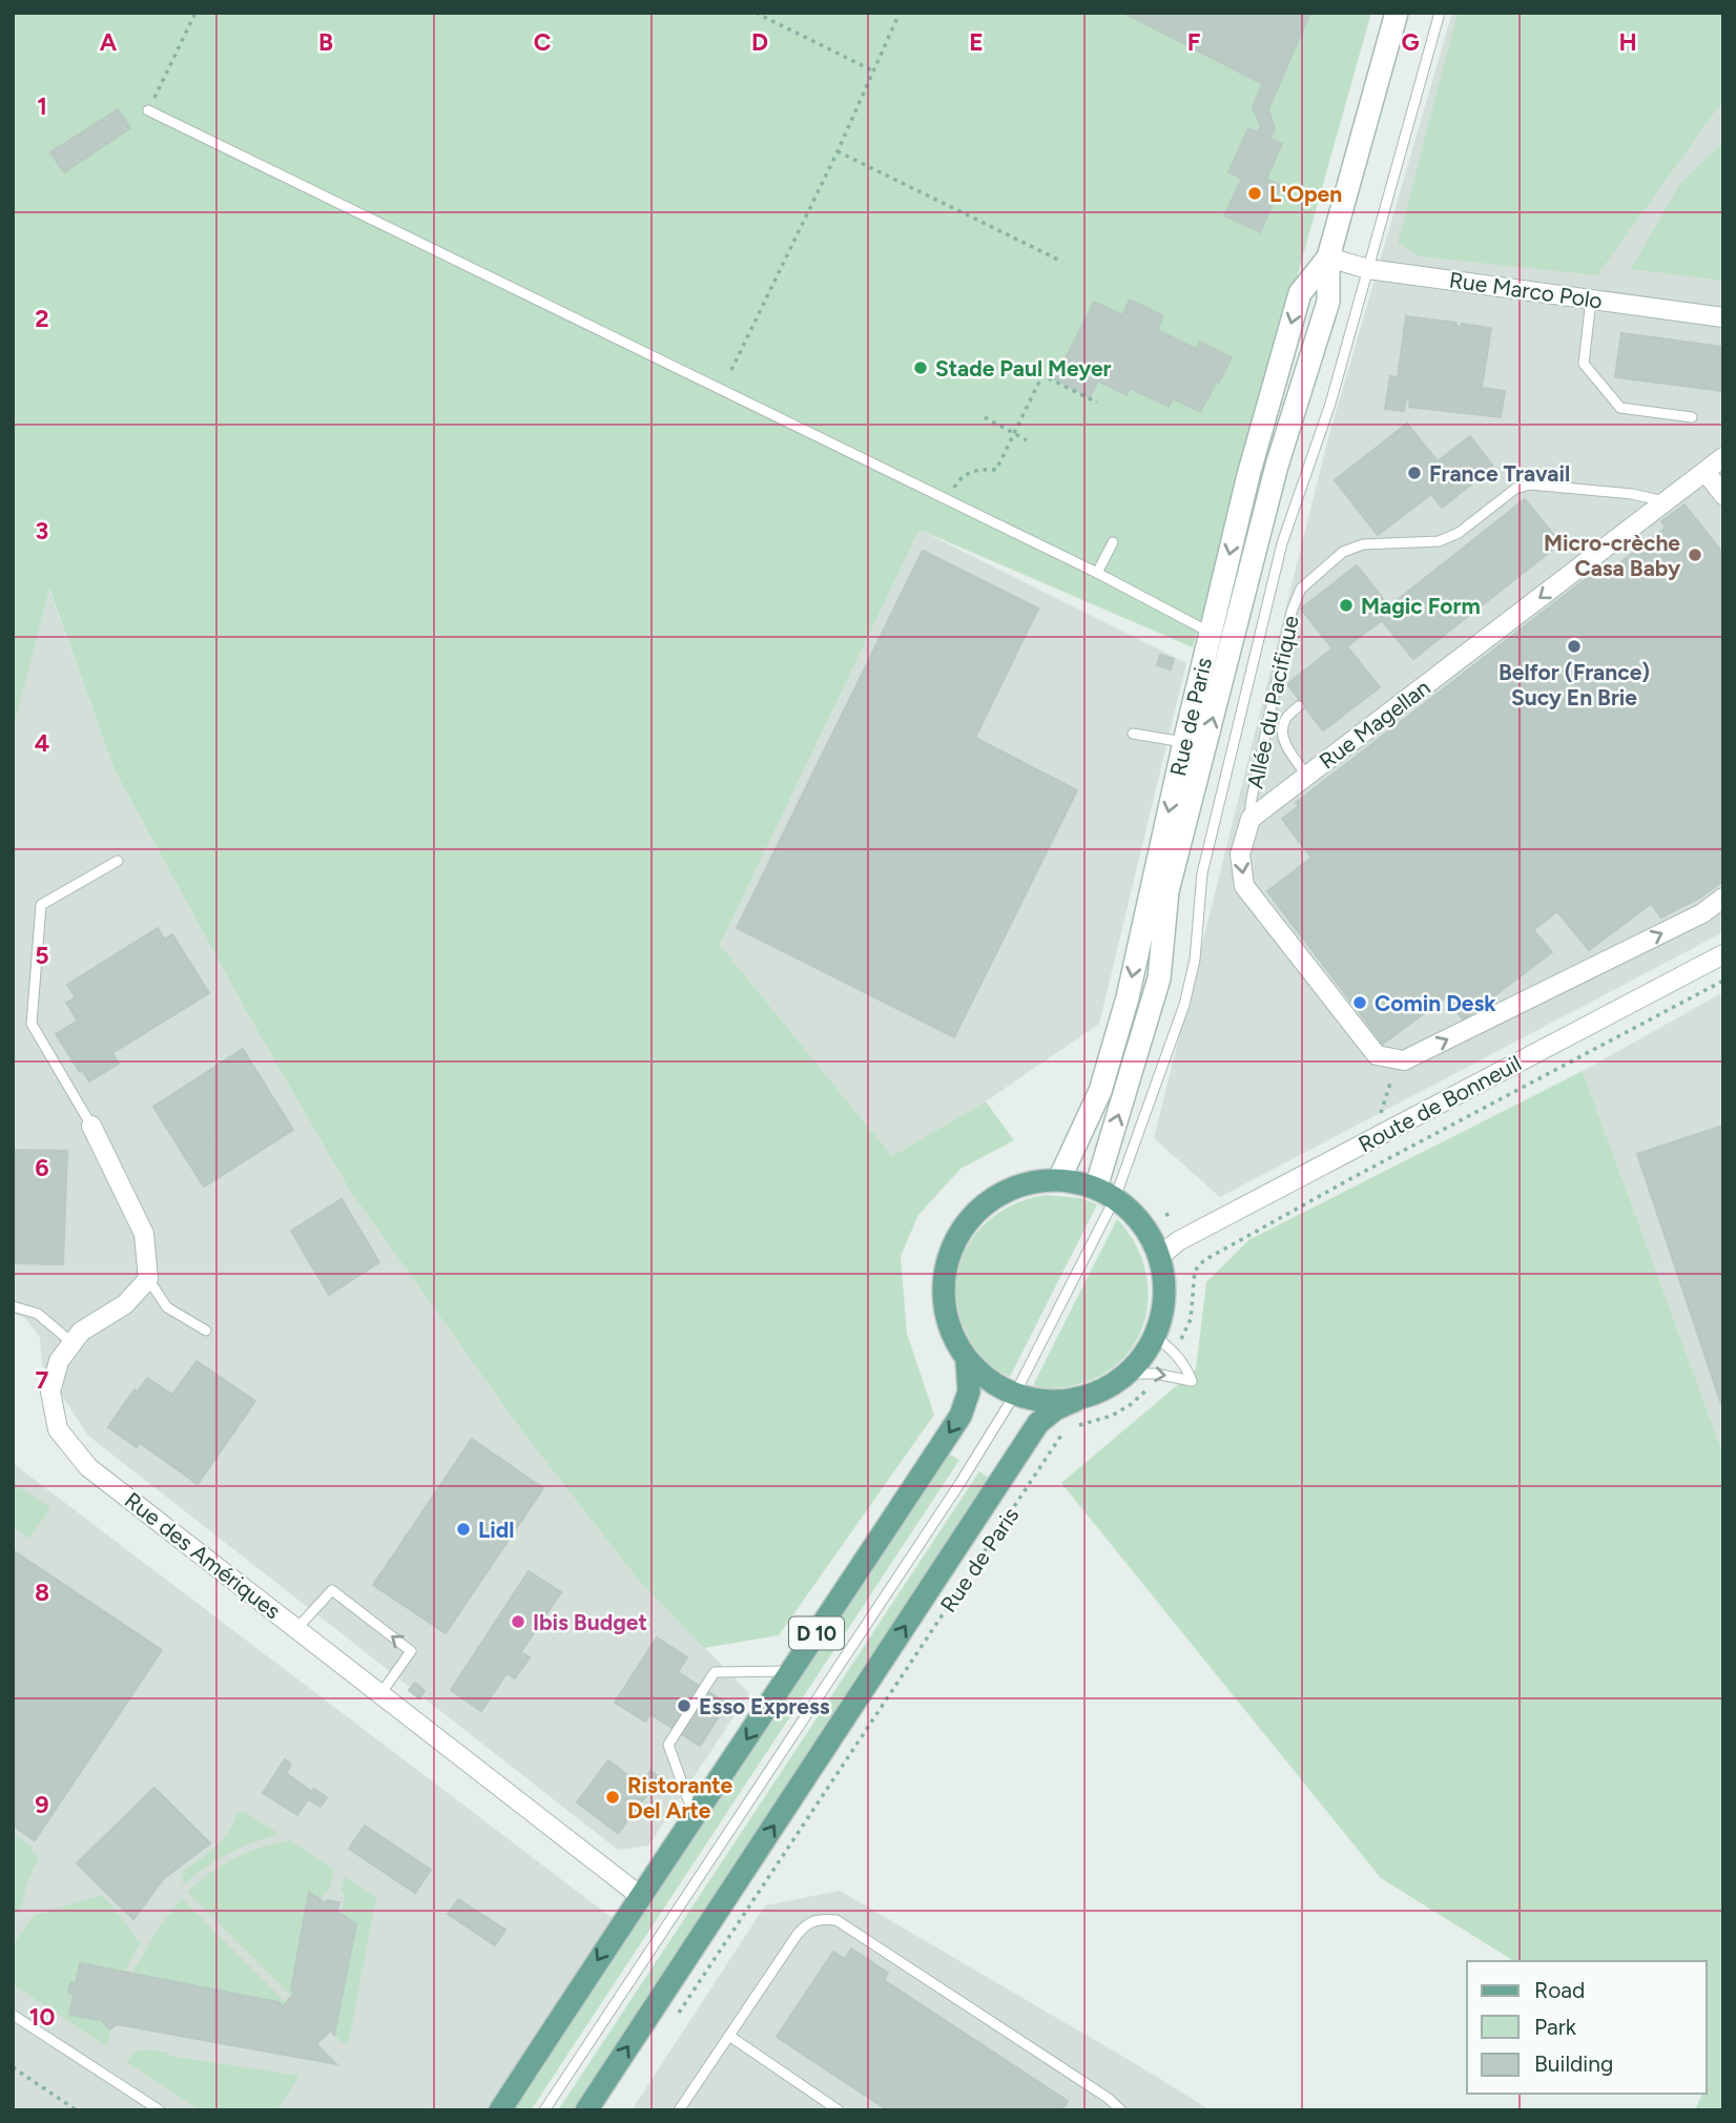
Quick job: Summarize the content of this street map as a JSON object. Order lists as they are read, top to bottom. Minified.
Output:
{"streets":{"main road":["Rue de Paris","D 10"],"street":["Rue Marco Polo","Rue Magellan","Route de Bonneuil","Rue des Amériques"],"lane":["Allée du Pacifique"]},"crossings":[["Rue Marco Polo","Rue de Paris"],["Allée du Pacifique","Rue Magellan"],["Rue des Amériques","D 10"]],"one_way":["Rue Magellan"],"places":["L'Open","Stade Paul Meyer","France Travail","Micro-crèche Casa Baby","Magic Form","Belfor (France) Sucy En Brie","Comin Desk","Lidl","Ibis Budget","Esso Express","Ristorante Del Arte"],"legend":["Road","Park","Building"],"grid":{"columns":["A","B","C","D","E","F","G","H"],"rows":["1","2","3","4","5","6","7","8","9","10"]}}
